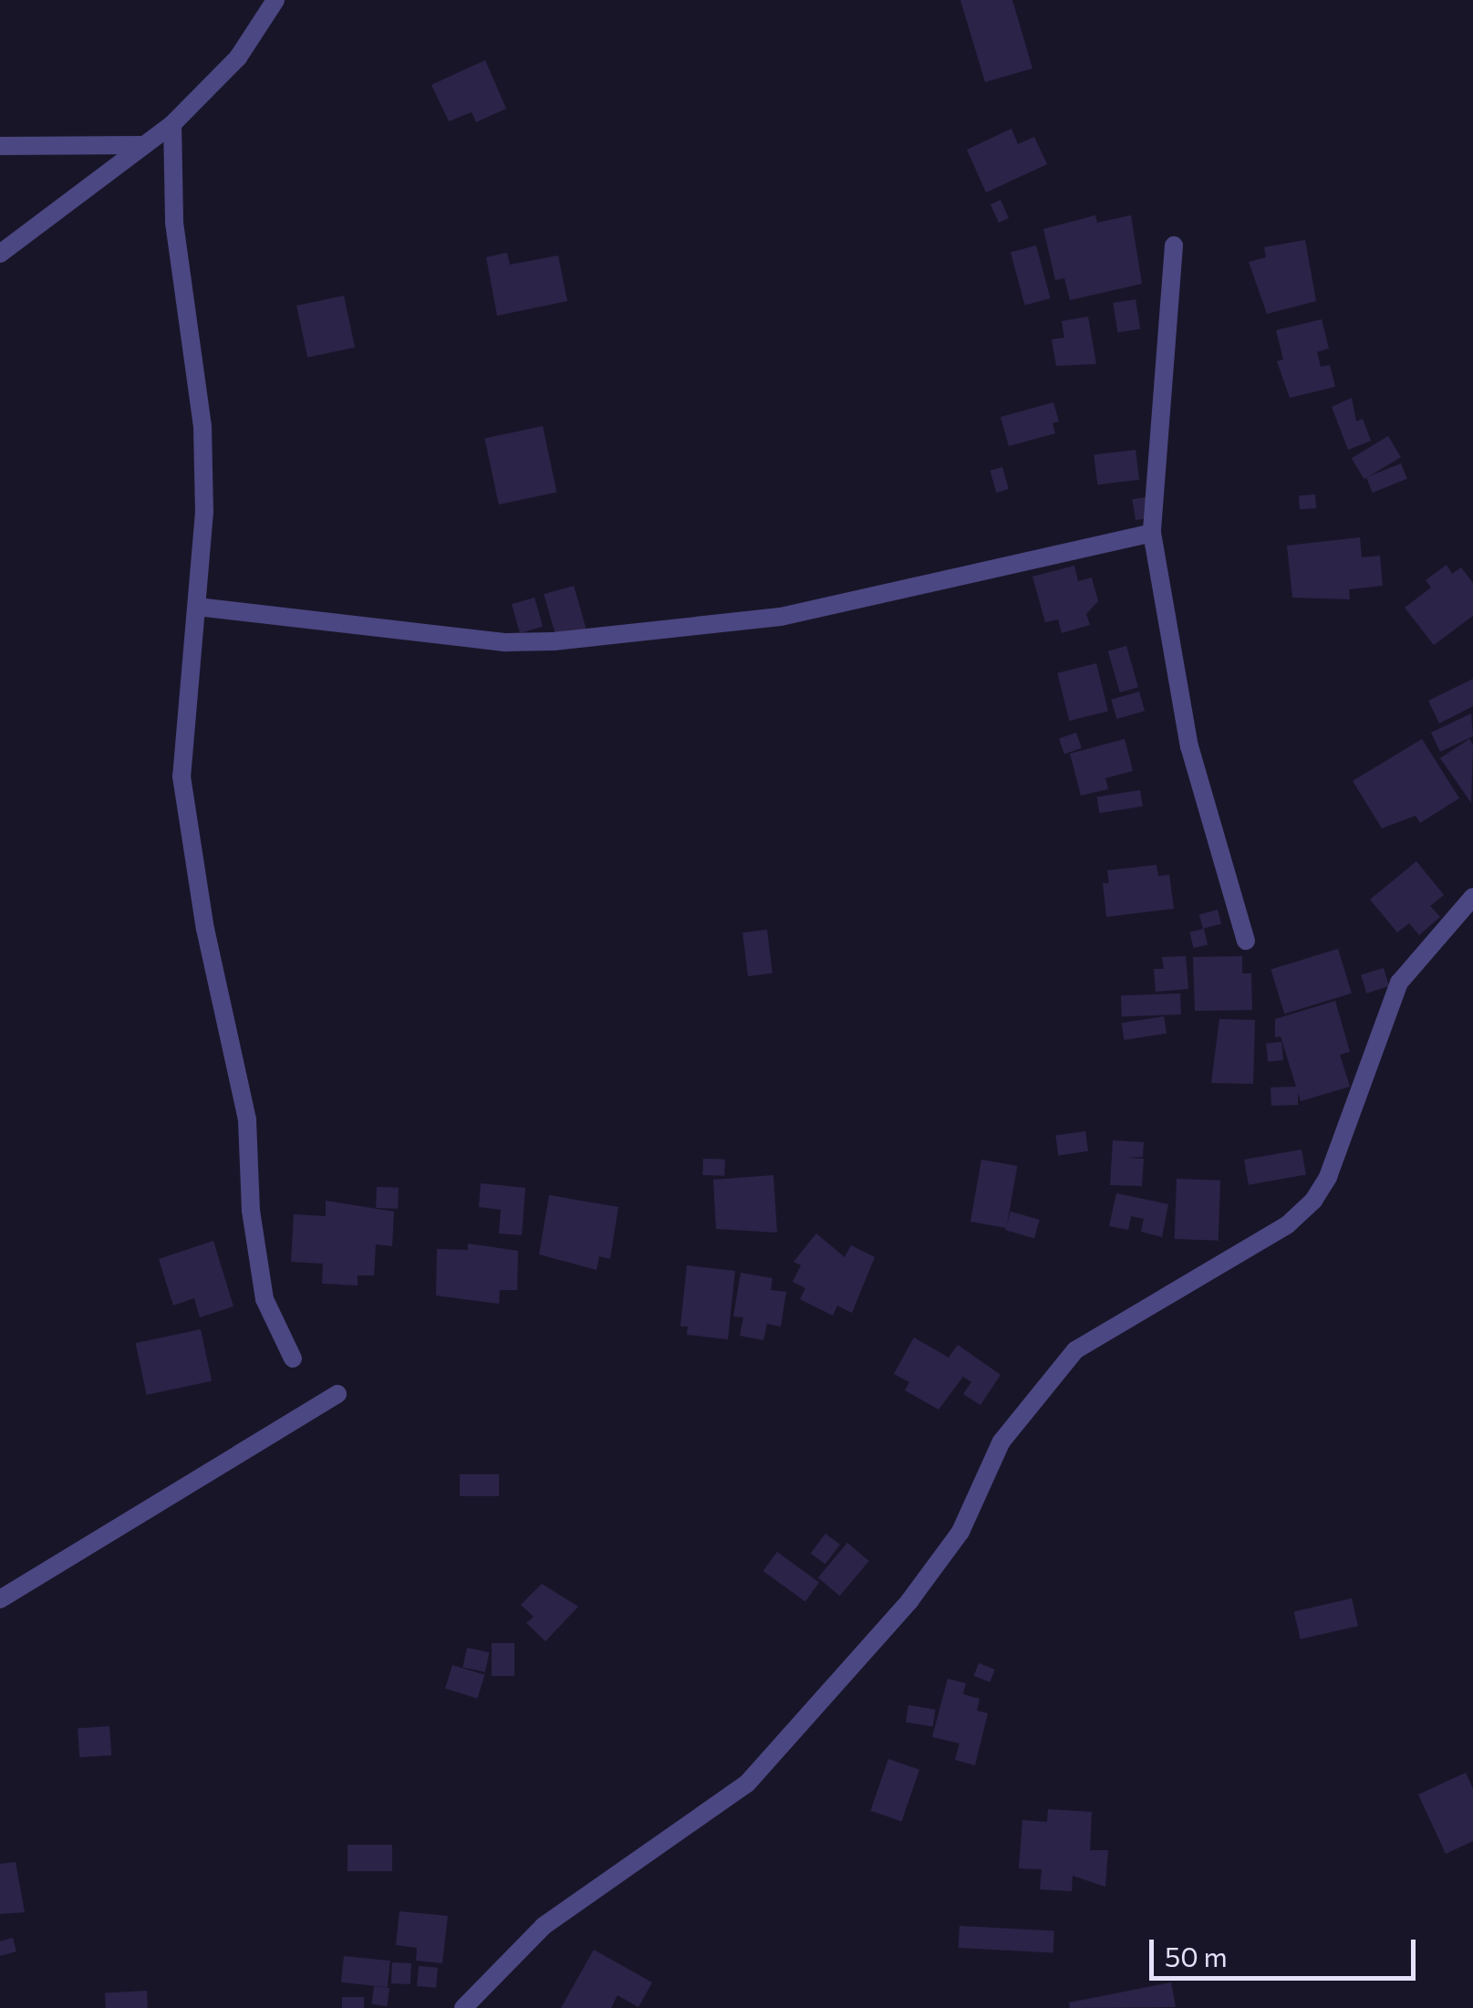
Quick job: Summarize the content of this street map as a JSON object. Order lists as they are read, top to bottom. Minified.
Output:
{"scale_bar":"50 m"}
